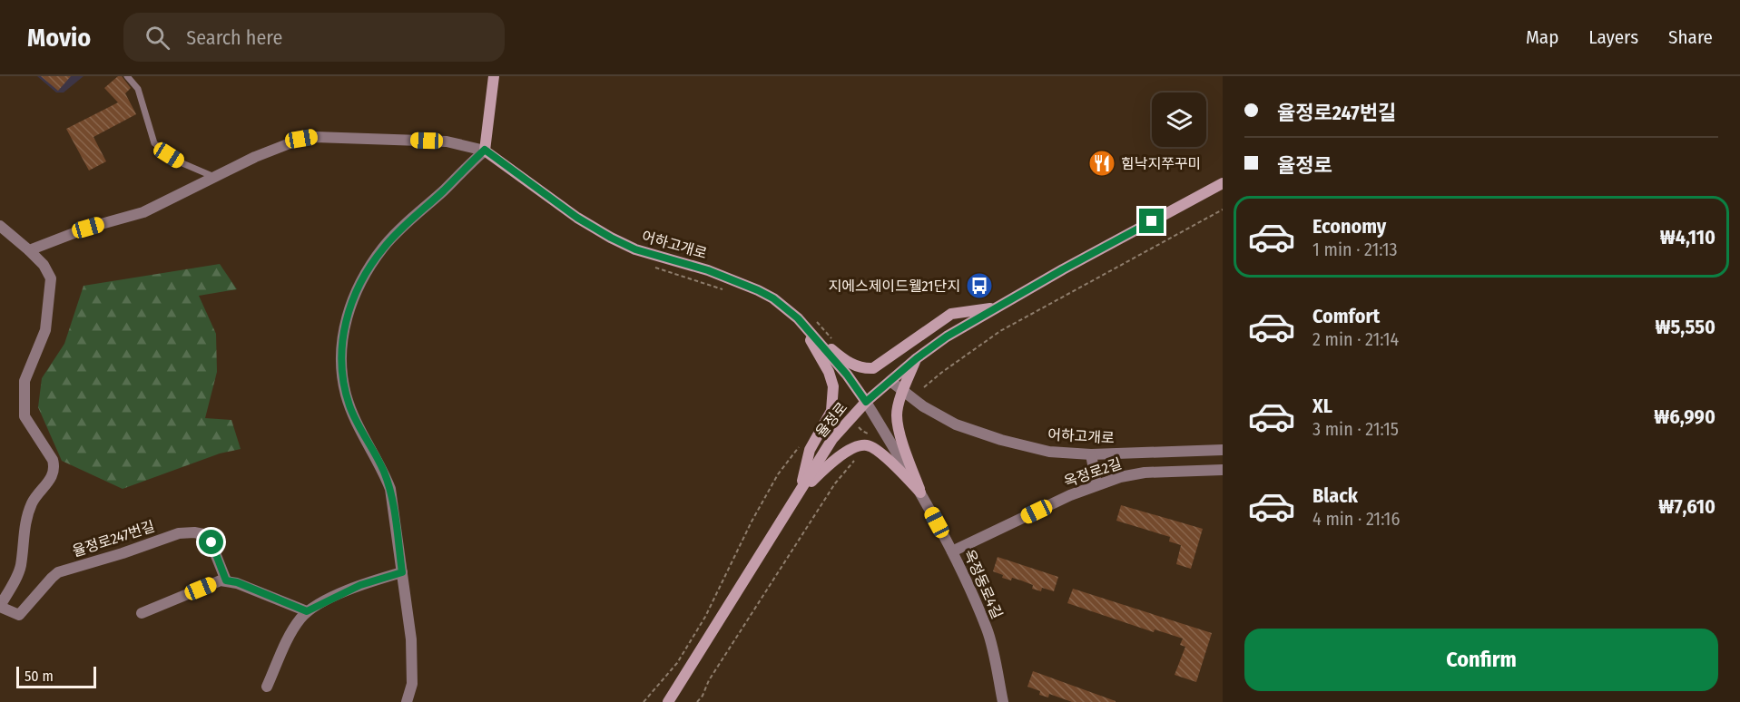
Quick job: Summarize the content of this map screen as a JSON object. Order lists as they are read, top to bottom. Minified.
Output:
{"streets":{"main road":["어하고개로","율정로"],"street":["옥정로2길","율정로247번길","옥정동로4길"]},"crossings":[["어하고개로","율정로"],["어하고개로","율정로247번길"],["어하고개로","옥정동로4길"],["율정로","옥정동로4길"],["옥정로2길","옥정동로4길"]],"places":{"restaurant":["힘낙지쭈꾸미"],"bus stop":["지에스제이드웰21단지"]},"scale_bar":"50 m","page":{"header":"Movio","search":"Search here","nav":["Map","Layers","Share"],"banner":["율정로247번길","율정로"],"list":[{"name":"Economy","note":"1 min · 21:13","value":"₩4,110"},{"name":"Comfort","note":"2 min · 21:14","value":"₩5,550"},{"name":"XL","note":"3 min · 21:15","value":"₩6,990"},{"name":"Black","note":"4 min · 21:16","value":"₩7,610"}],"buttons":"Confirm","scale":"50 m"}}
